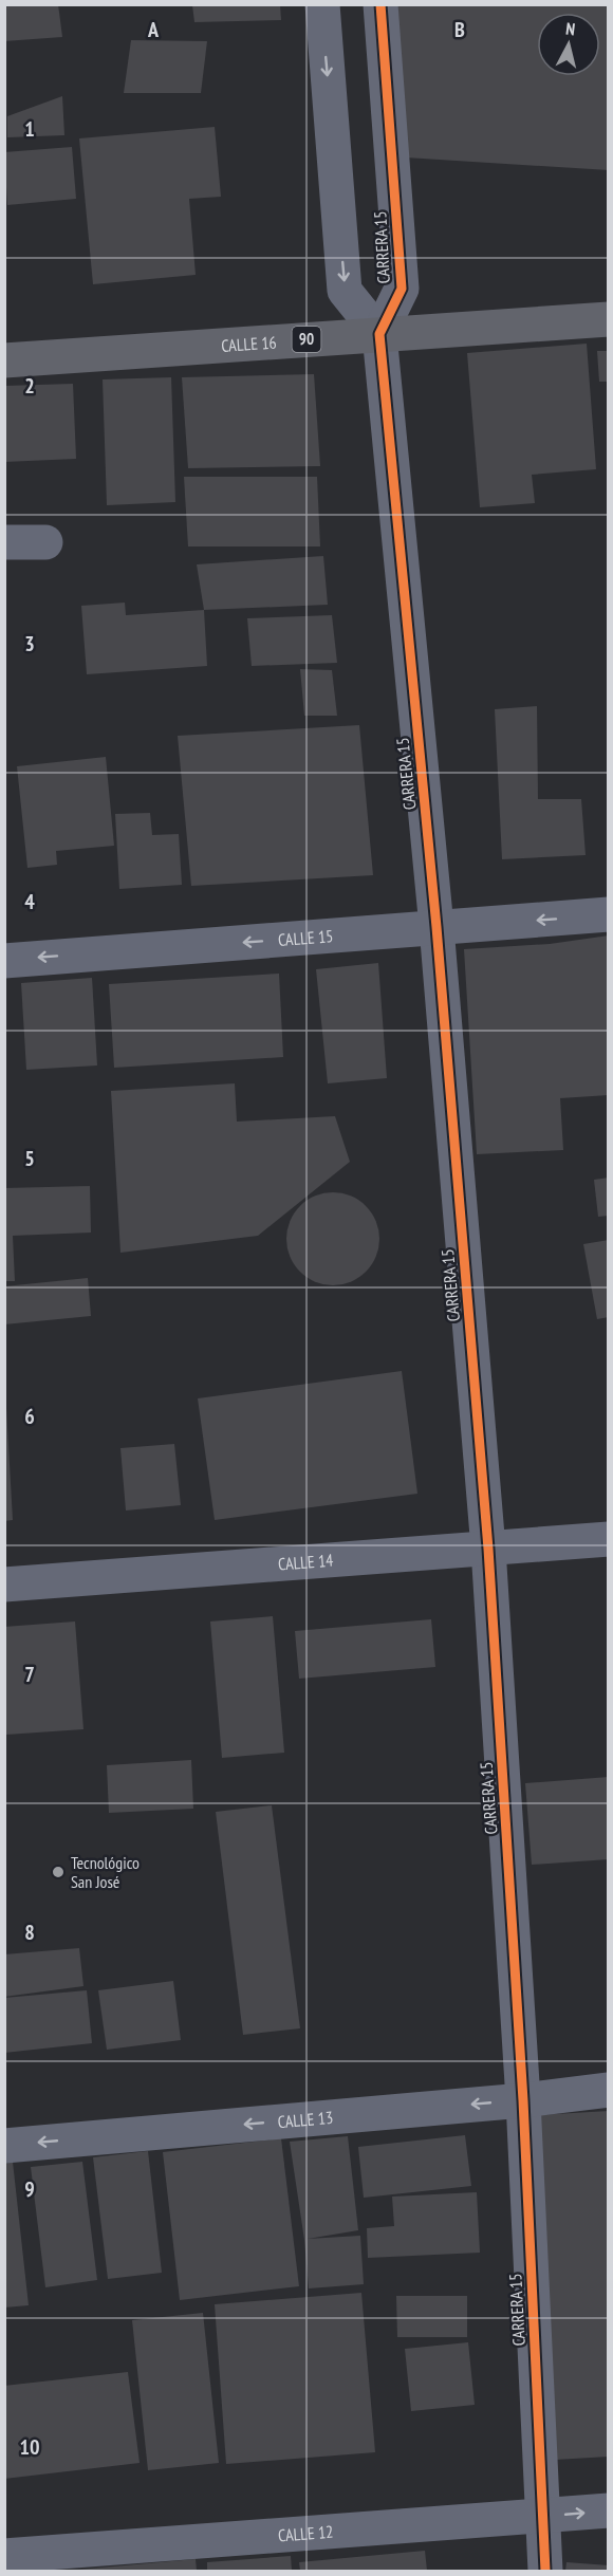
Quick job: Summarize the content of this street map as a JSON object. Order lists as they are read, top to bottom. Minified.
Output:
{"streets":{"highway":["90","CALLE 16"],"street":["CARRERA 15","CALLE 15","CALLE 14","CALLE 13","CALLE 12"]},"crossings":[["CARRERA 15","CALLE 16"],["CARRERA 15","CALLE 15"],["CARRERA 15","CALLE 14"],["CARRERA 15","CALLE 13"],["CARRERA 15","CALLE 12"]],"one_way":["CALLE 15","CALLE 13"],"places":["Tecnológico San José"],"north":"top","grid":{"columns":["A","B"],"rows":["1","2","3","4","5","6","7","8","9","10"]}}
